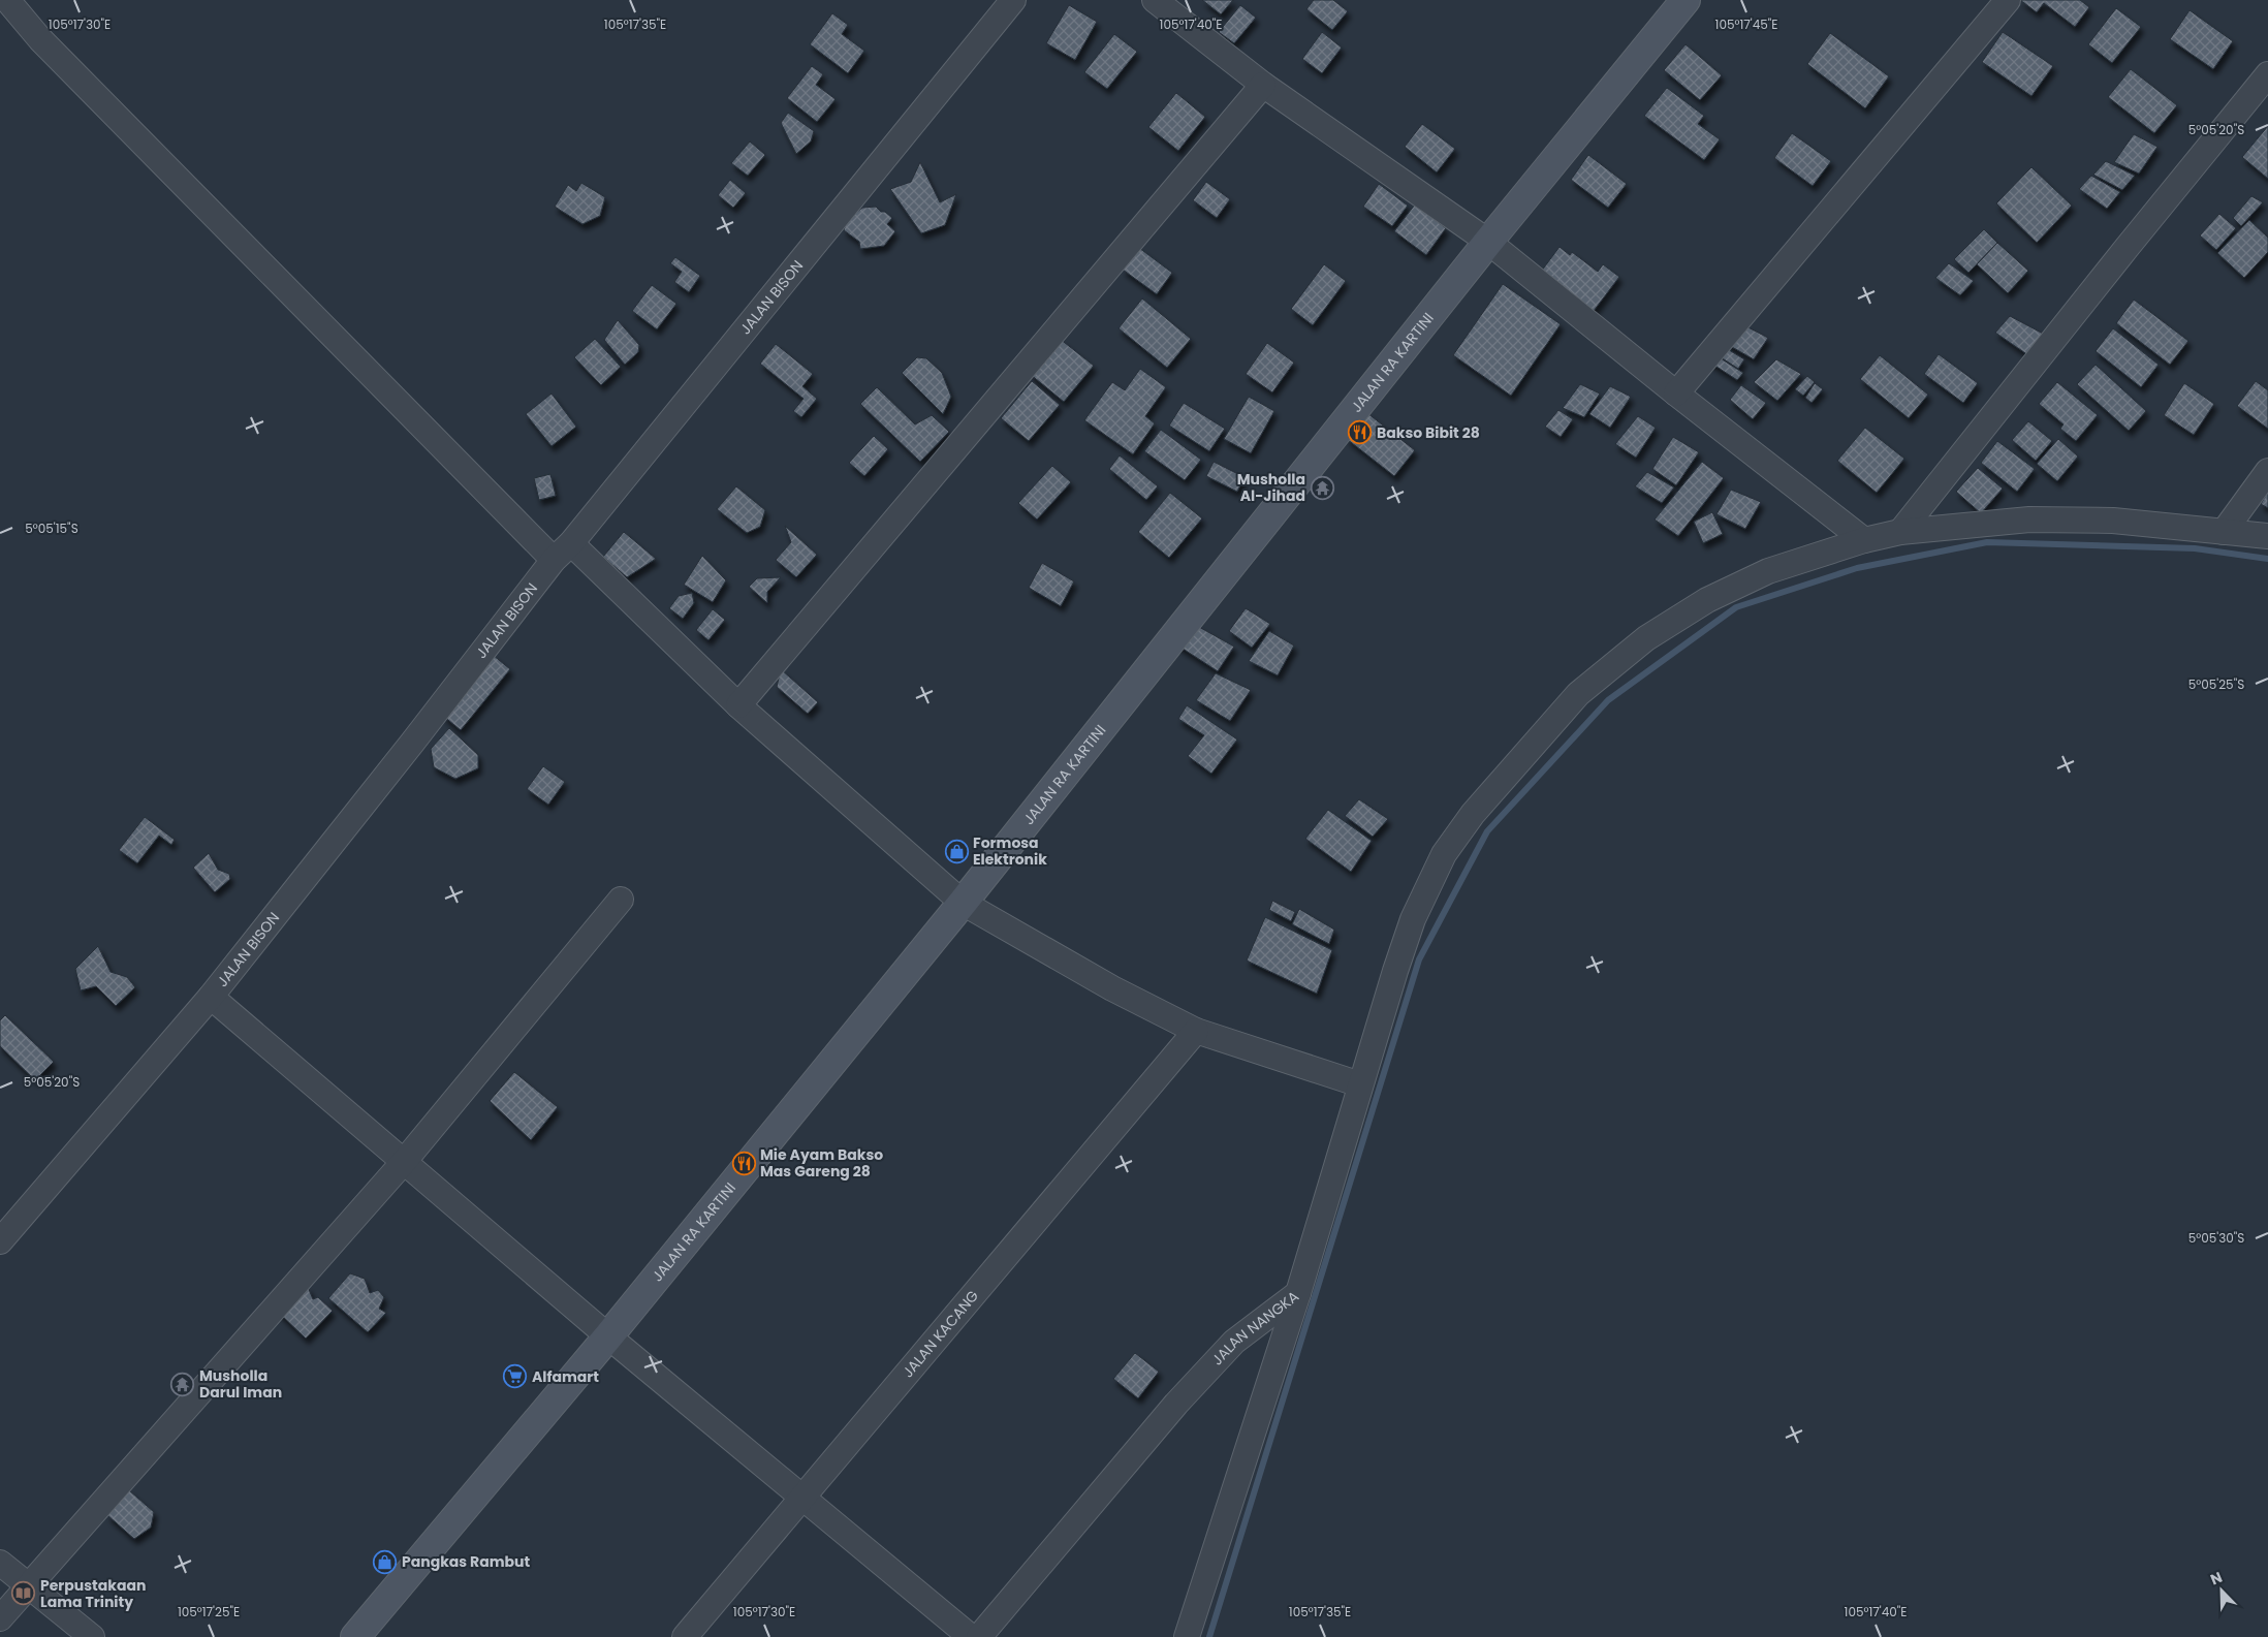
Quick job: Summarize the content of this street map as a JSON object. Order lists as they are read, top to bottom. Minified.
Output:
{"streets":{"main road":["JALAN RA KARTINI"],"street":["JALAN BISON","JALAN KACANG","JALAN NANGKA"]},"places":{"restaurant":["Bakso Bibit 28","Mie Ayam Bakso Mas Gareng 28"],"temple":["Musholla Al-Jihad","Musholla Darul Iman"],"shop":["Formosa Elektronik","Pangkas Rambut"],"supermarket":["Alfamart"],"library":["Perpustakaan Lama Trinity"]},"north":"top left","coordinates":["105°17'30\"E","105°17'35\"E","105°17'40\"E","105°17'45\"E","5°05'20\"S","5°05'15\"S","5°05'25\"S","5°05'30\"S","105°17'25\"E"]}
